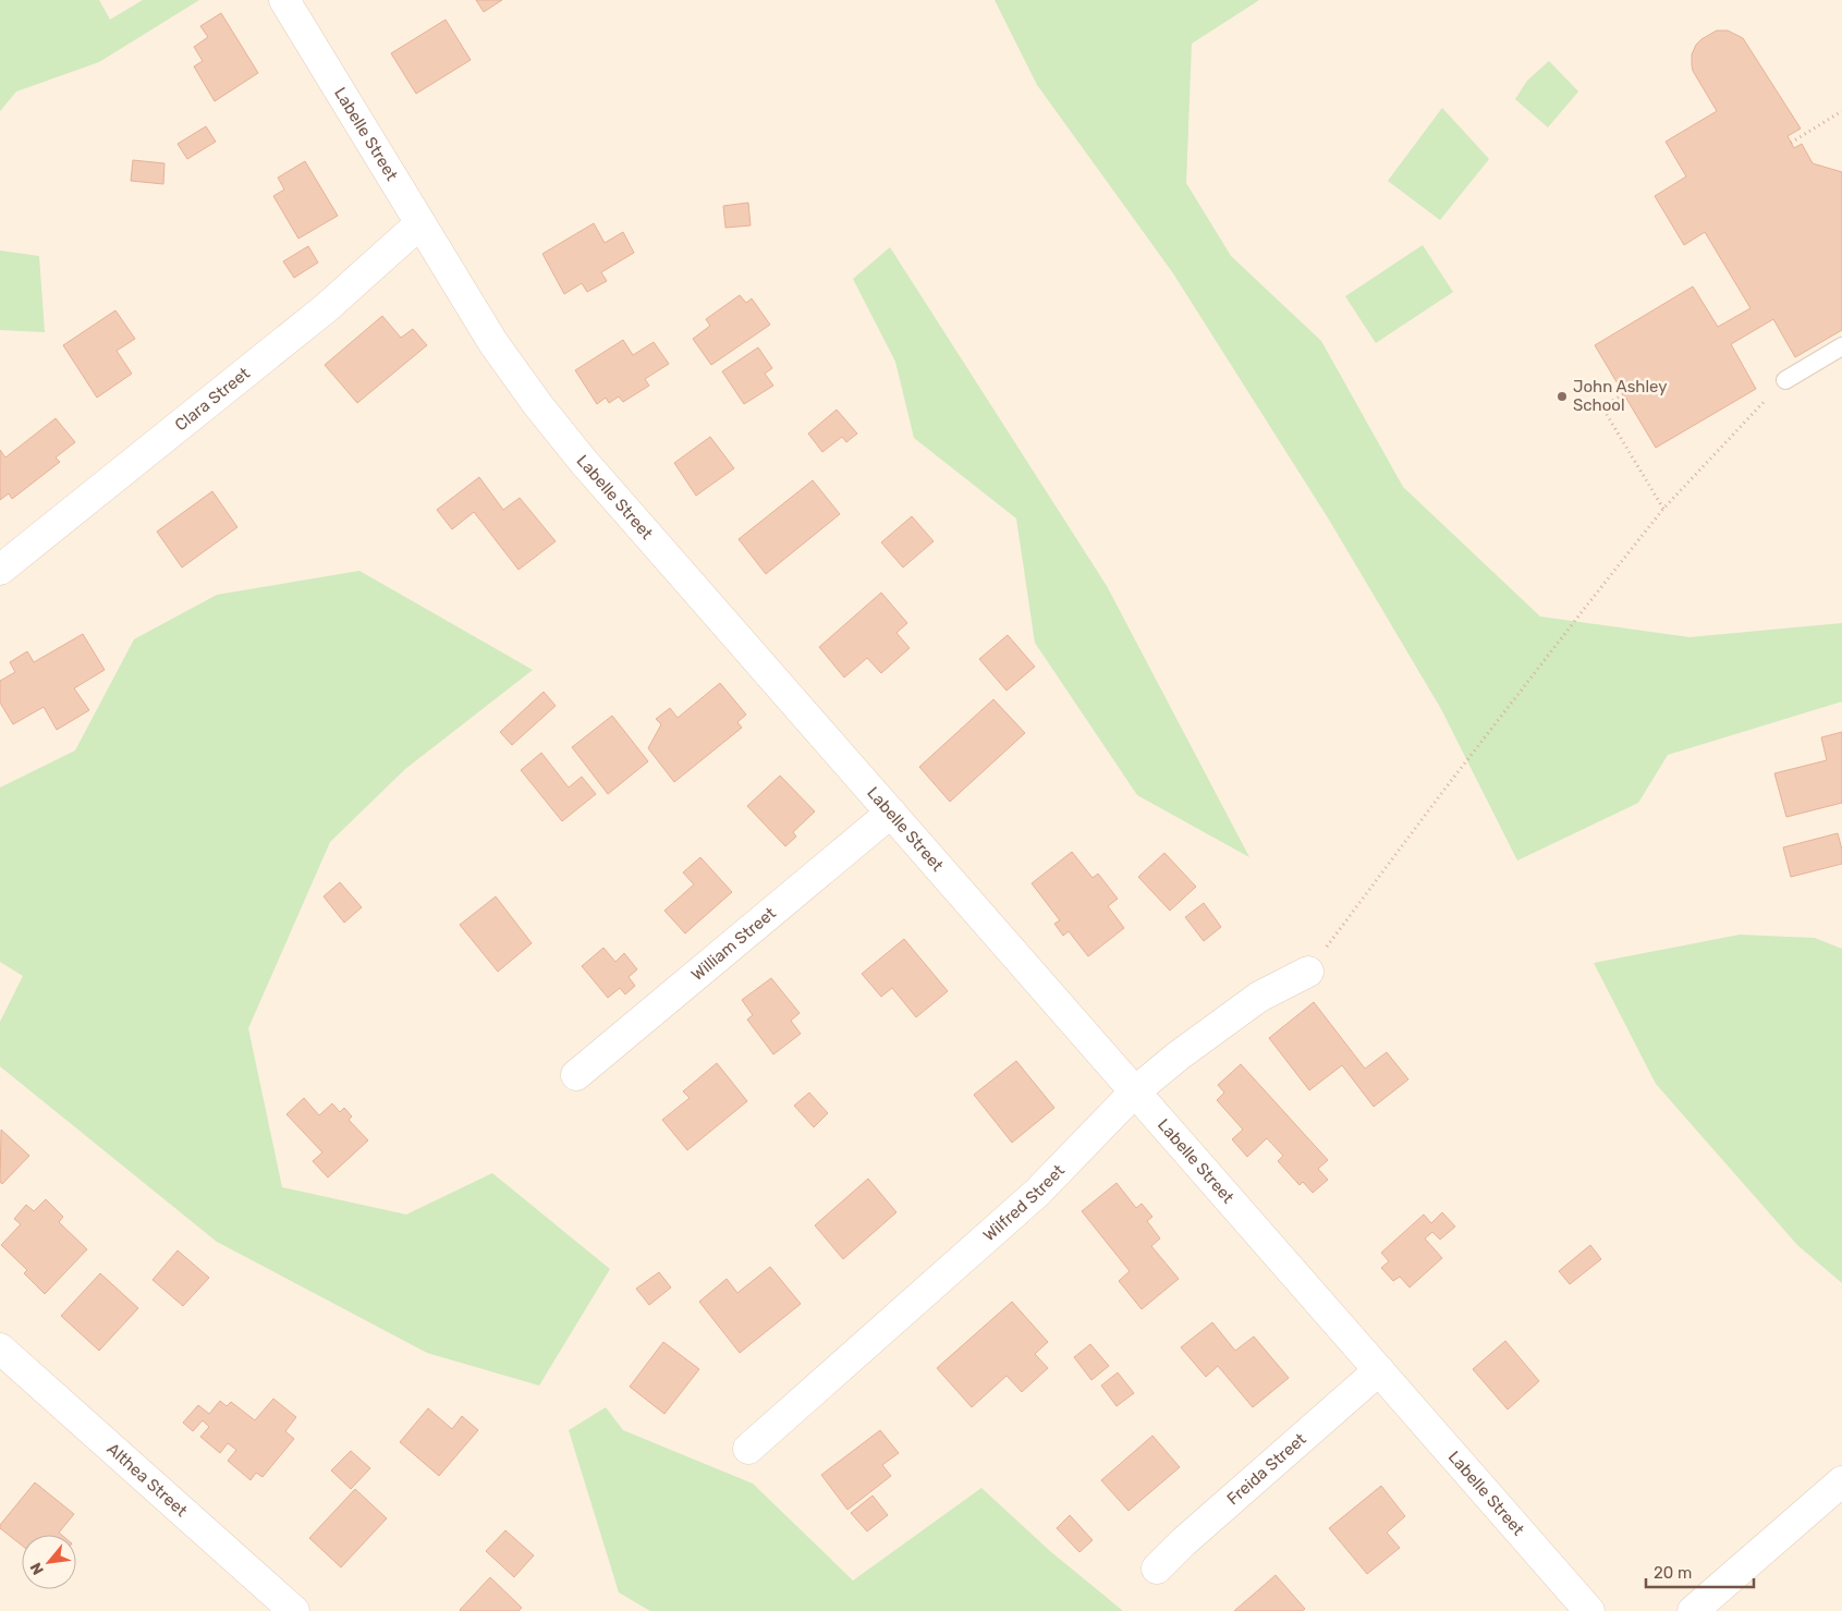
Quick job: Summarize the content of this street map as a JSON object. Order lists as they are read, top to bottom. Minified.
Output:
{"streets":{"street":["Labelle Street","Clara Street","William Street","Wilfred Street","Freida Street","Althea Street"]},"crossings":[["Labelle Street","Clara Street"],["Labelle Street","William Street"],["Labelle Street","Wilfred Street"],["Labelle Street","Freida Street"]],"places":["John Ashley School"],"scale_bar":"20 m","north":"bottom left"}
